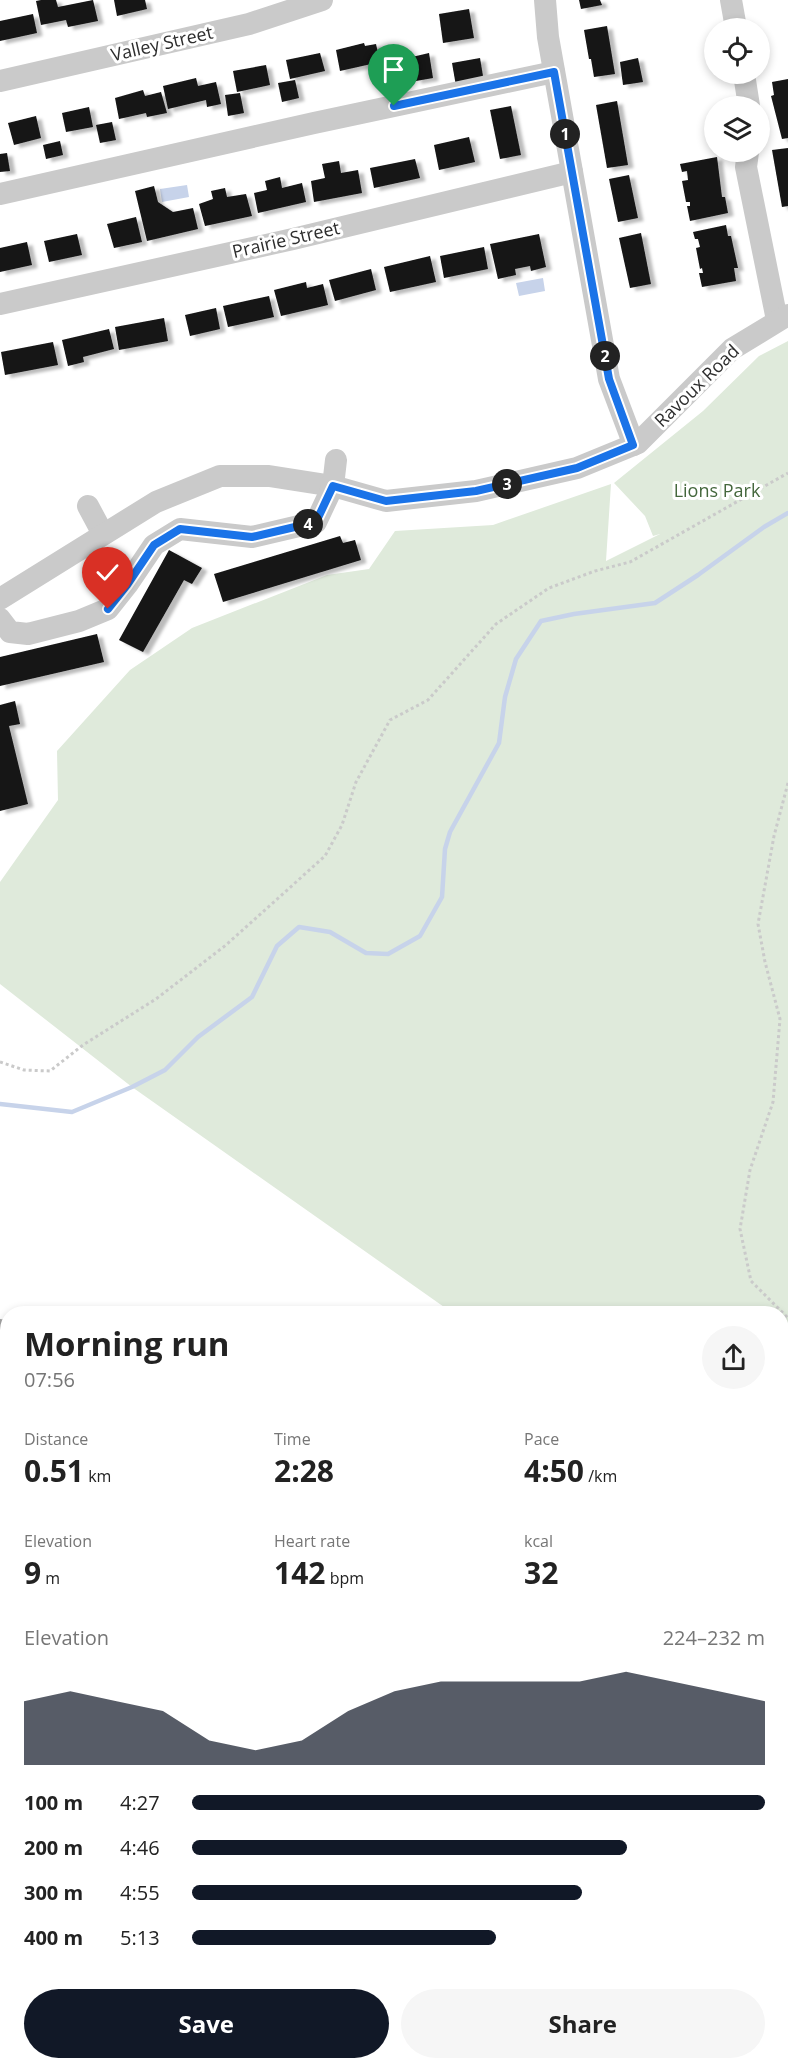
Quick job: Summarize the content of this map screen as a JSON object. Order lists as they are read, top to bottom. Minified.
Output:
{"streets":{"street":["Valley Street","Prairie Street","Ravoux Road"]},"parks":["Lions Park"],"page":{"pins":["1","2","3","4"],"heading":["Morning run","07:56"],"stats":[["Distance","0.51 km"],["Time","2:28"],["Pace","4:50 /km"],["Elevation","9 m"],["Heart rate","142 bpm"],["kcal","32"]],"chart":["Elevation","224–232 m"],"list":[{"name":"100 m","note":"4:27"},{"name":"200 m","note":"4:46"},{"name":"300 m","note":"4:55"},{"name":"400 m","note":"5:13"}],"buttons":["Save","Share"]}}
